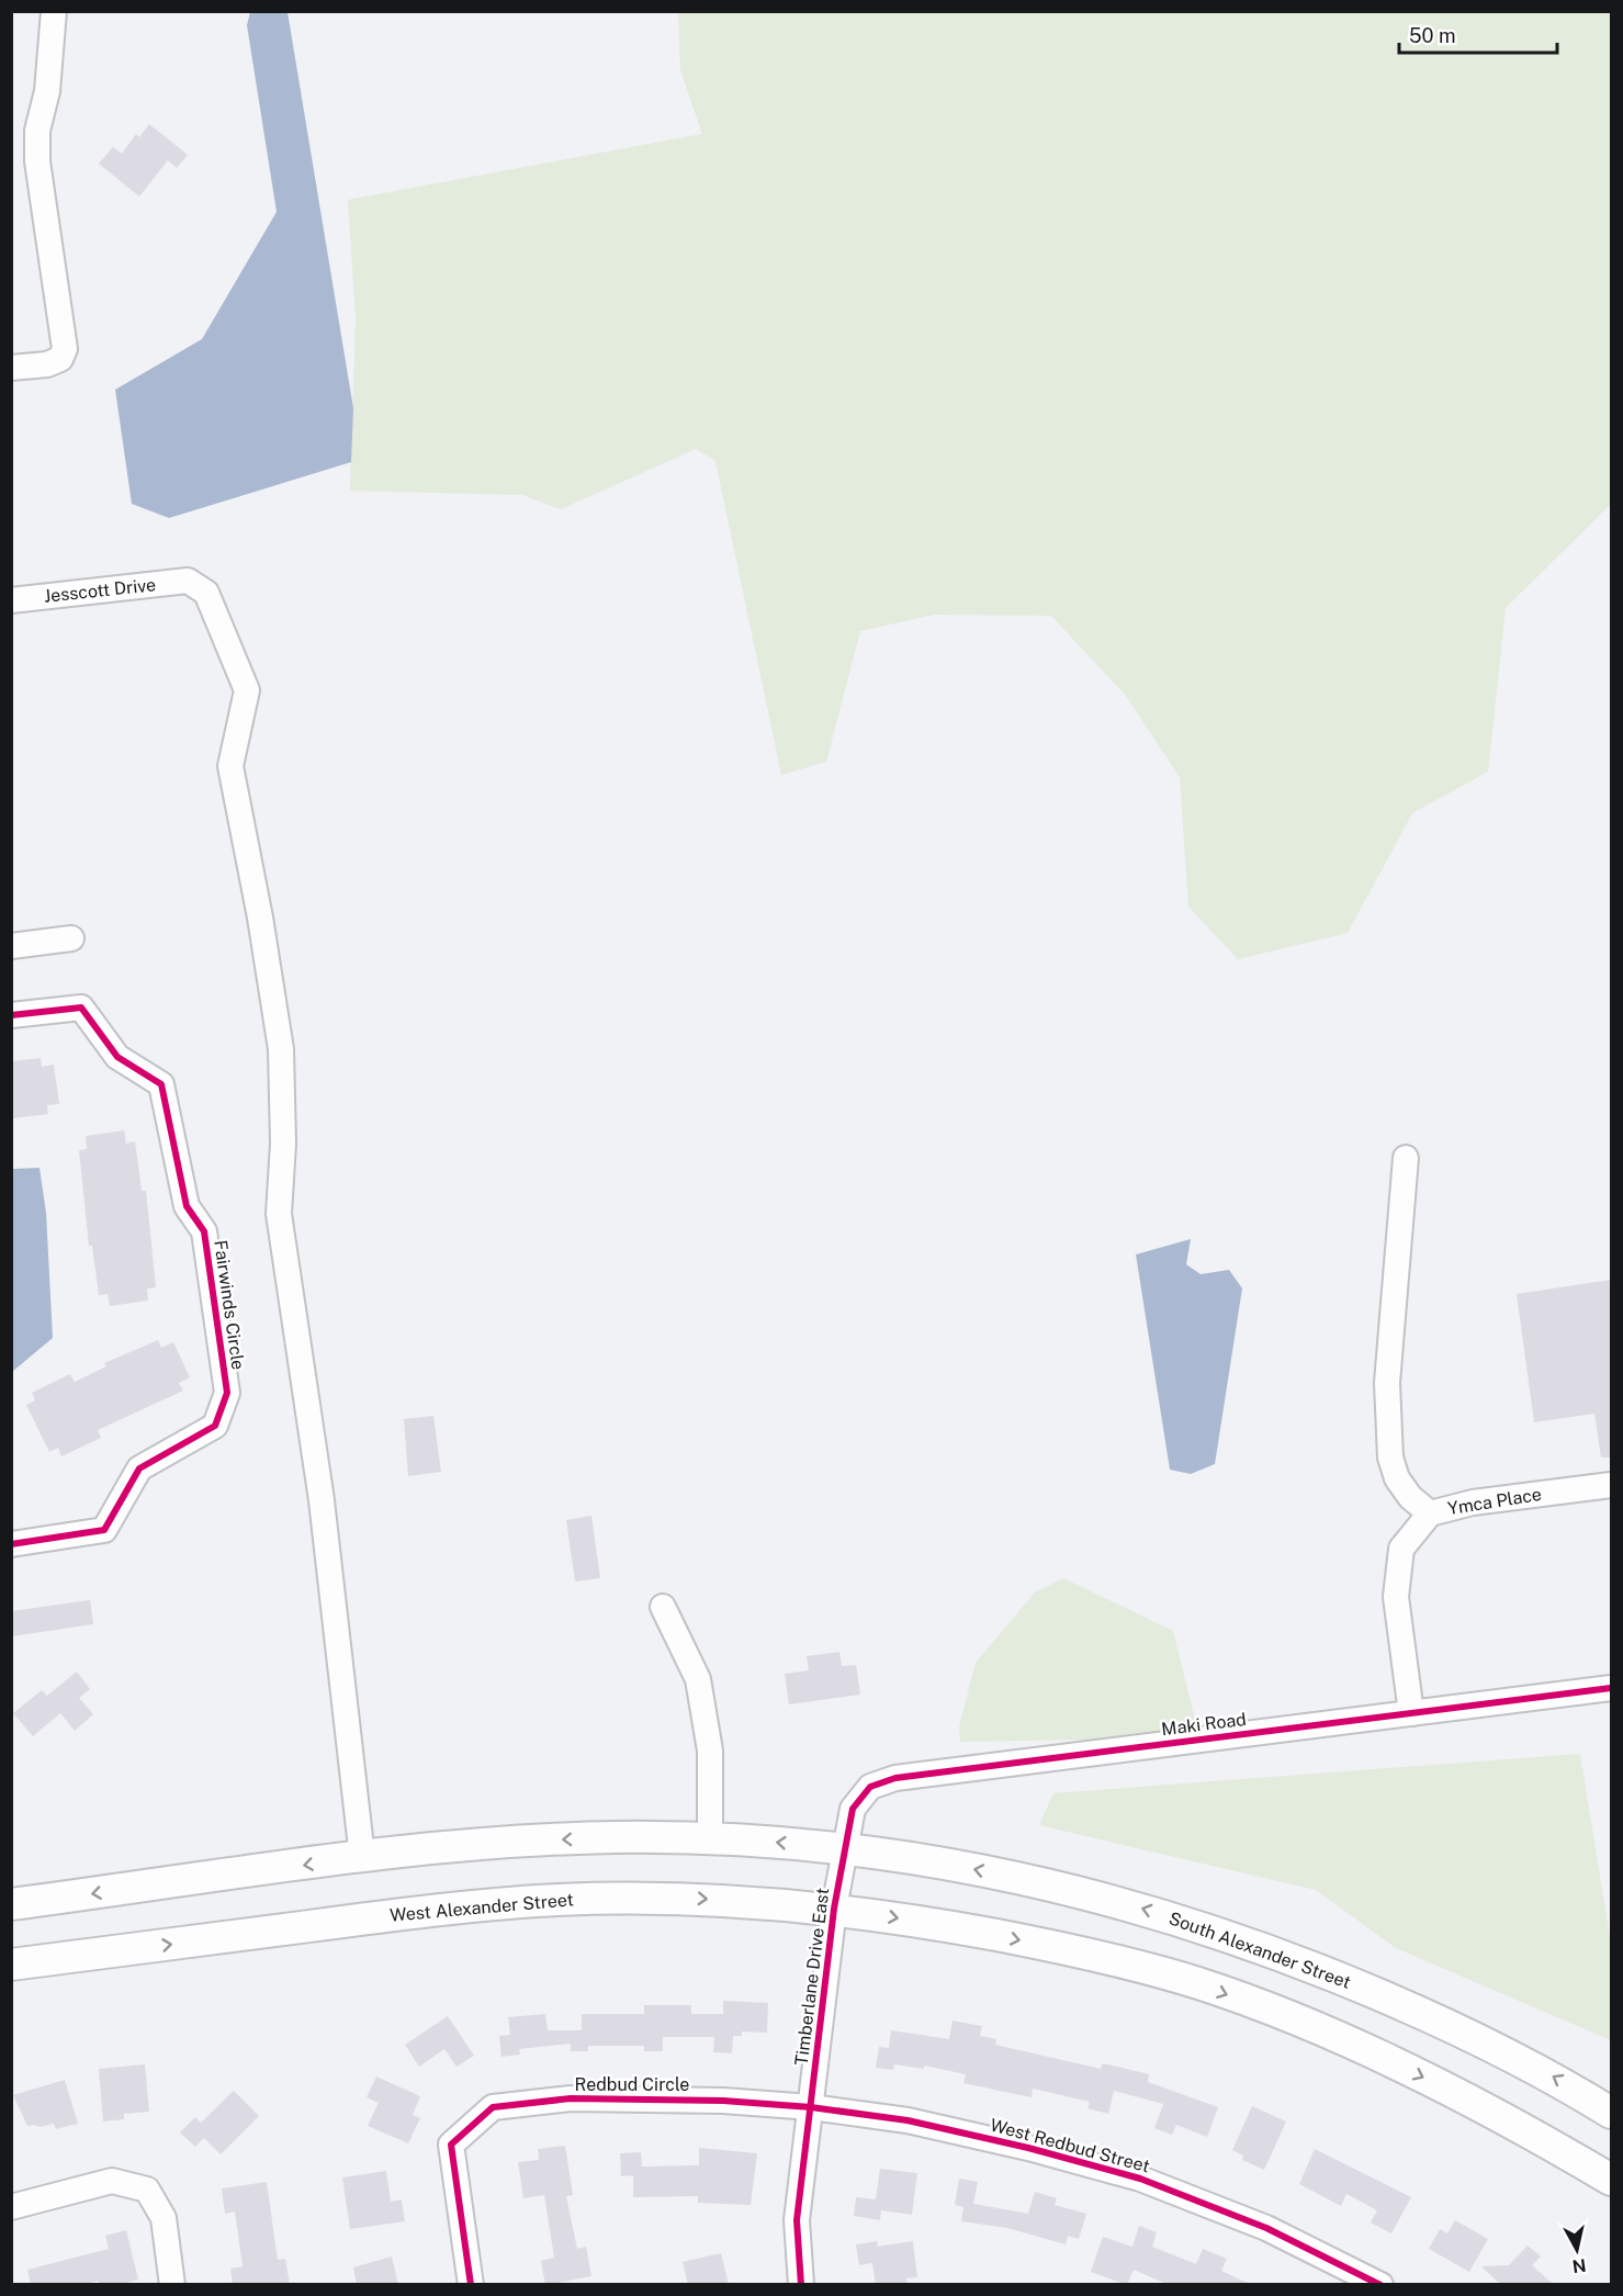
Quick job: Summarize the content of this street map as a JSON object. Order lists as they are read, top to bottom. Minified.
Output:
{"streets":{"main road":["West Alexander Street","South Alexander Street"],"street":["Jesscott Drive","Fairwinds Circle","Ymca Place","Maki Road","Timberlane Drive East","Redbud Circle","West Redbud Street"]},"crossings":[["Ymca Place","Maki Road"],["Maki Road","South Alexander Street"],["Maki Road","Timberlane Drive East"],["West Alexander Street","Timberlane Drive East"],["South Alexander Street","Timberlane Drive East"],["Timberlane Drive East","Redbud Circle"],["Timberlane Drive East","West Redbud Street"],["Redbud Circle","West Redbud Street"]],"one_way":["South Alexander Street"],"scale_bar":"50 m","north":"bottom"}
